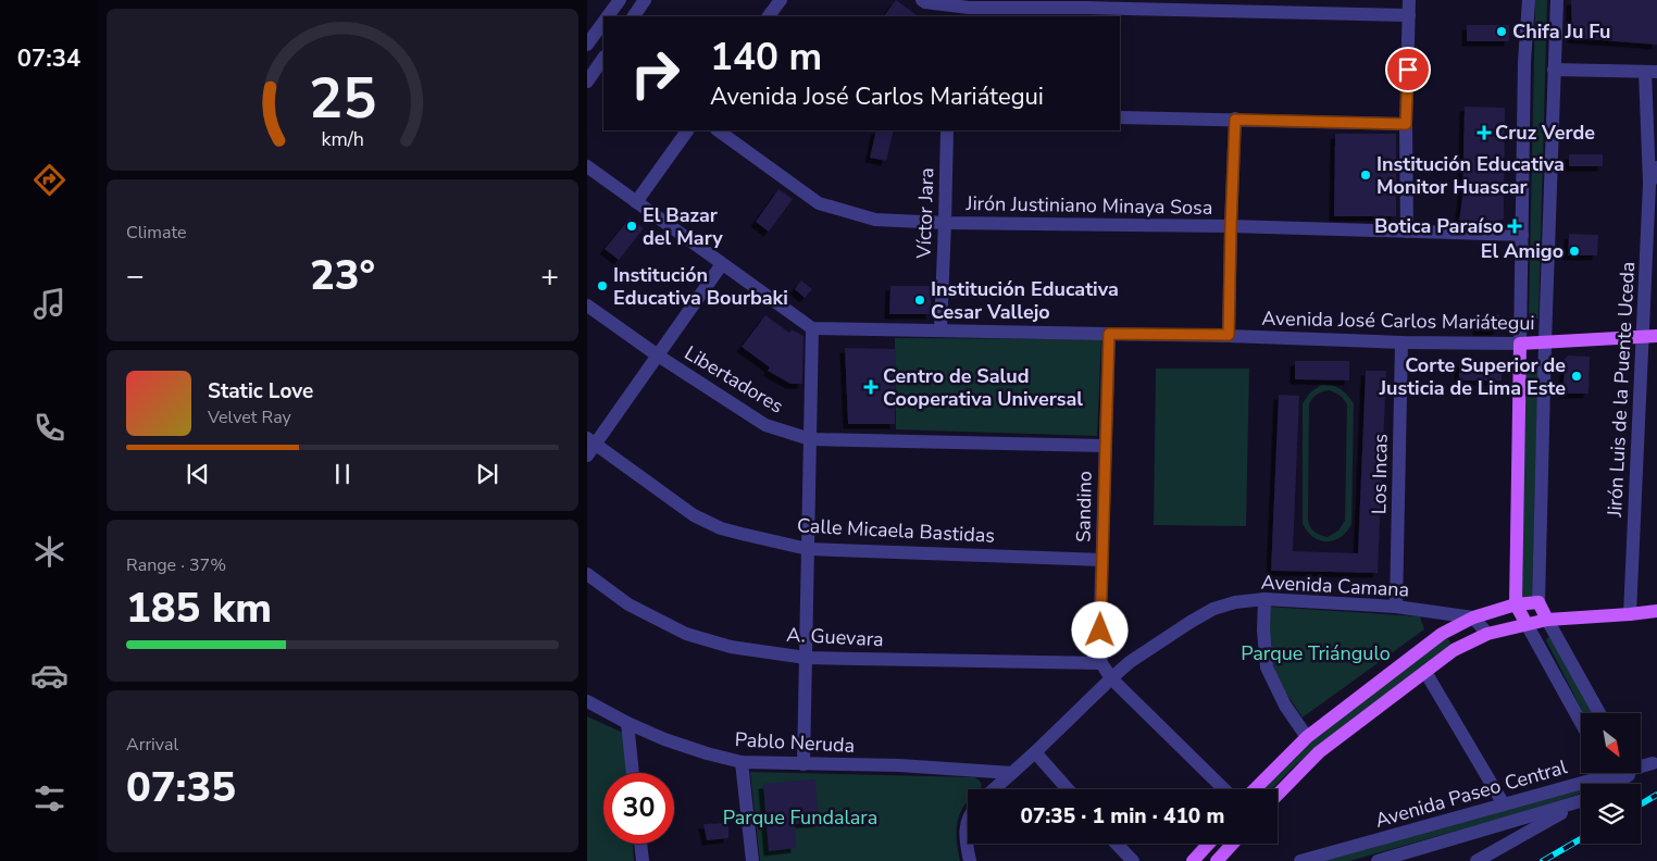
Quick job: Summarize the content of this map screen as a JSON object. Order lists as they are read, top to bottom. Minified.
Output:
{"streets":{"main road":["Avenida José Carlos Mariátegui"],"street":["Jirón Justiniano Minaya Sosa","Víctor Jara","Libertadores","Jirón Luis de la Puente Uceda","Los Incas","Sandino","Calle Micaela Bastidas","Avenida Camana","A. Guevara","Pablo Neruda","Avenida Paseo Central"]},"crossings":[["Jirón Justiniano Minaya Sosa","Víctor Jara"],["Víctor Jara","Avenida José Carlos Mariátegui"],["Avenida José Carlos Mariátegui","Jirón Luis de la Puente Uceda"],["Avenida José Carlos Mariátegui","Los Incas"],["Avenida José Carlos Mariátegui","Sandino"],["Libertadores","Sandino"],["Los Incas","Avenida Camana"],["Sandino","Calle Micaela Bastidas"],["Sandino","Avenida Camana"],["Sandino","A. Guevara"],["Avenida Camana","Pablo Neruda"]],"parks":["Parque Triángulo","Parque Fundalara"],"places":{"other":["Chifa Ju Fu","Institución Educativa Monitor Huascar","El Bazar del Mary","El Amigo","Institución Educativa Bourbaki","Institución Educativa Cesar Vallejo","Corte Superior de Justicia de Lima Este"],"health":["Cruz Verde","Botica Paraíso","Centro de Salud Cooperativa Universal"]},"north":"bottom right","page":{"tabs":"07:34","turn":["140 m","Avenida José Carlos Mariátegui"],"tile":["Climate",["Range · 37%","185 km"],["Arrival","07:35"]],"heat":["−","23°","+"],"song":["Static Love","Velvet Ray"],"limit":"30","trip":"07:35 · 1 min · 410 m","gauge":["25","km/h"]}}
